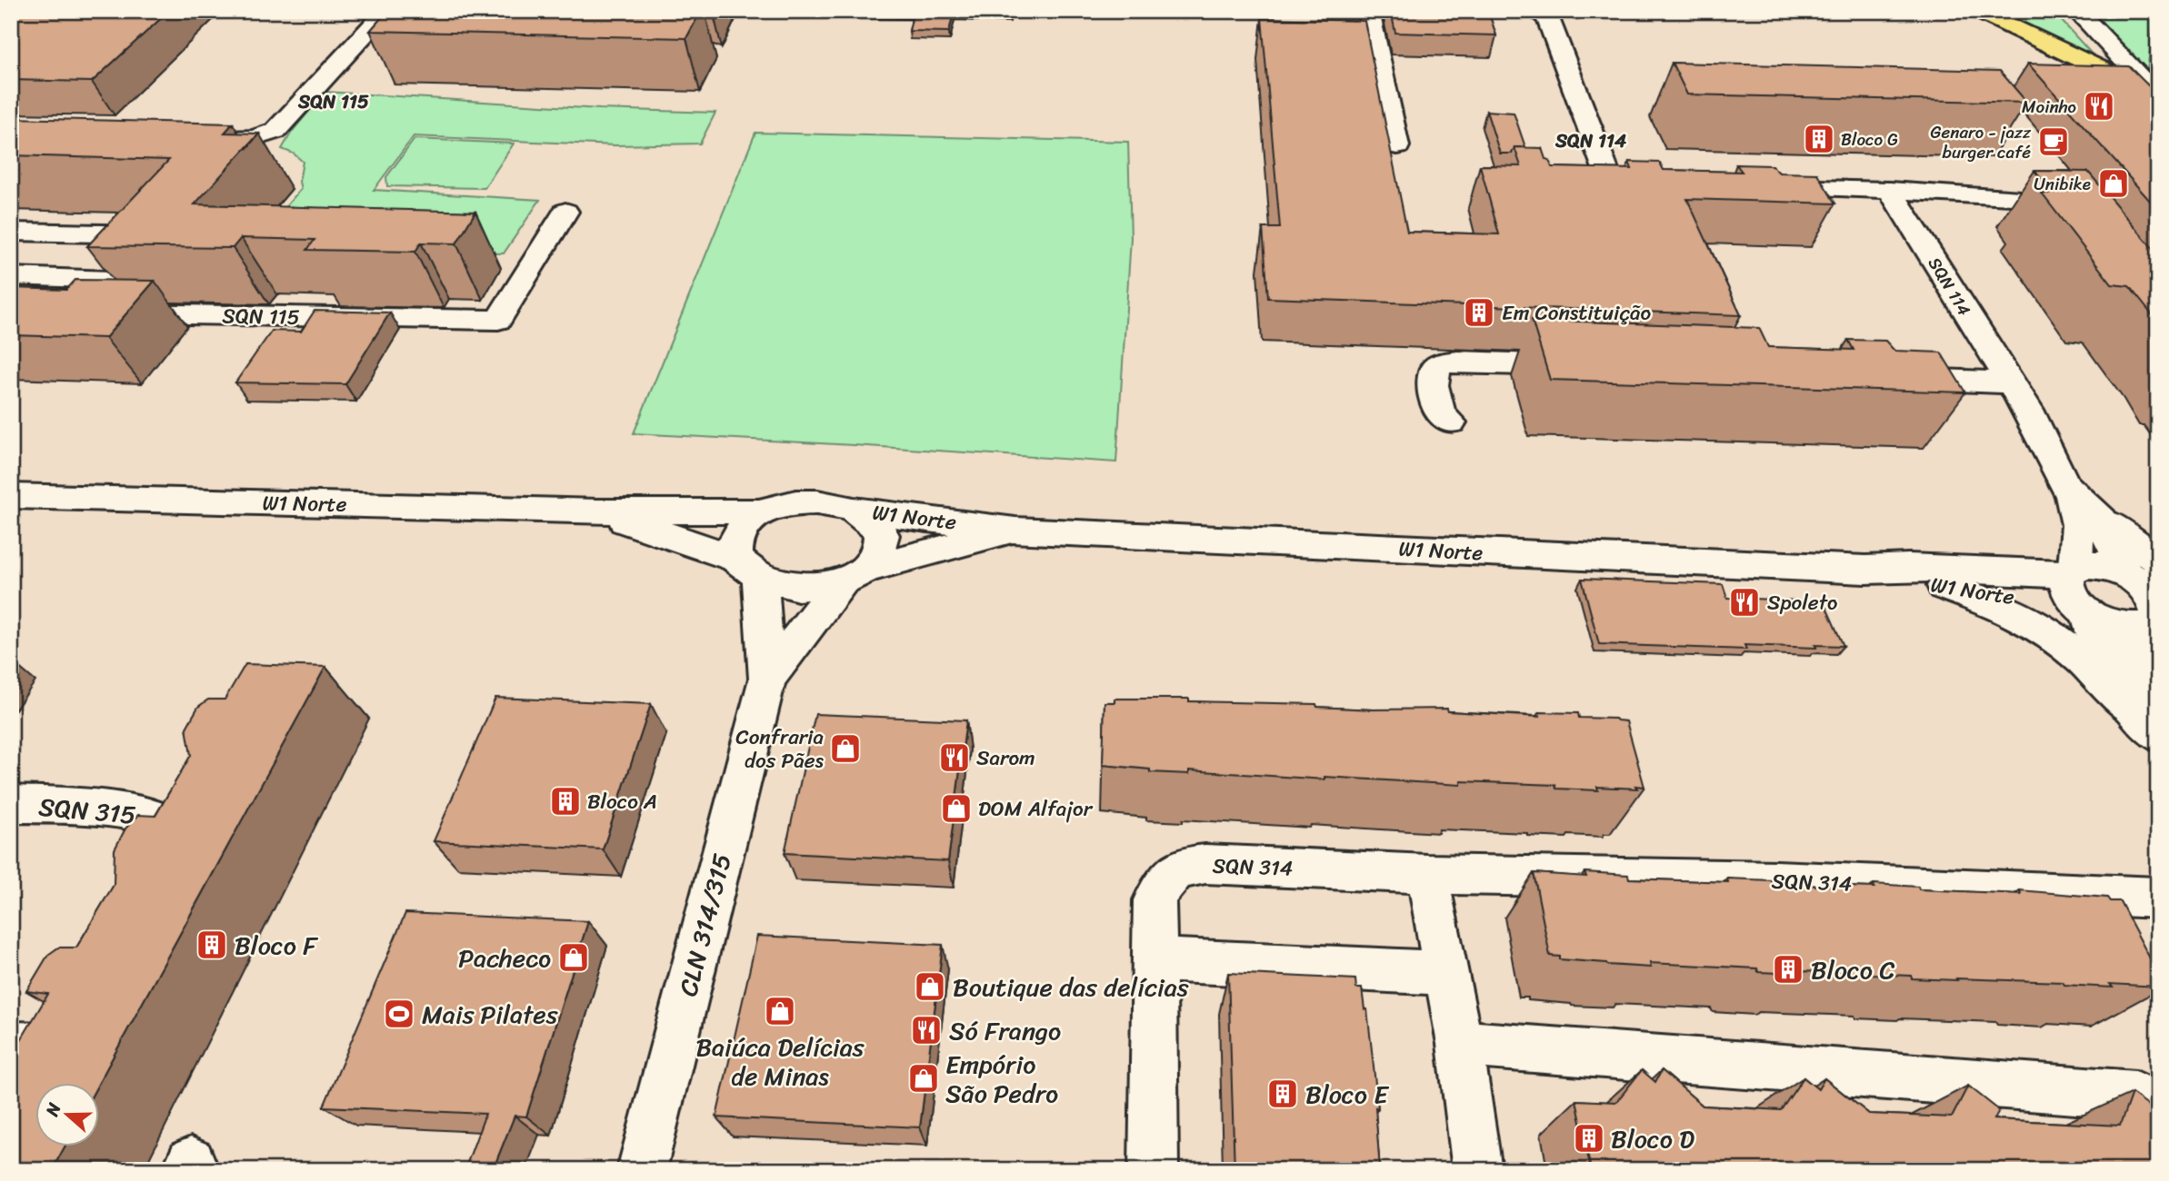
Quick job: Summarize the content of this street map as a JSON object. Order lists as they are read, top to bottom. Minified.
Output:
{"streets":{"street":["SQN 114","SQN 115","W1 Norte","SQN 315","SQN 314","CLN 314/315"]},"crossings":[["SQN 114","W1 Norte"],["W1 Norte","CLN 314/315"]],"districts":["SQN 115","SQN 114"],"places":{"restaurant":["Moinho","Spoleto","Sarom","Só Frango"],"building":["Bloco G","Em Constituição","Bloco A","Bloco F","Bloco C","Bloco E","Bloco D"],"cafe":["Genaro - jazz burger café"],"shop":["Unibike","Confraria dos Pães","DOM Alfajor","Pacheco","Boutique das delícias","Baiúca Delícias de Minas","Empório São Pedro"],"sports":["Mais Pilates"]},"north":"left"}
